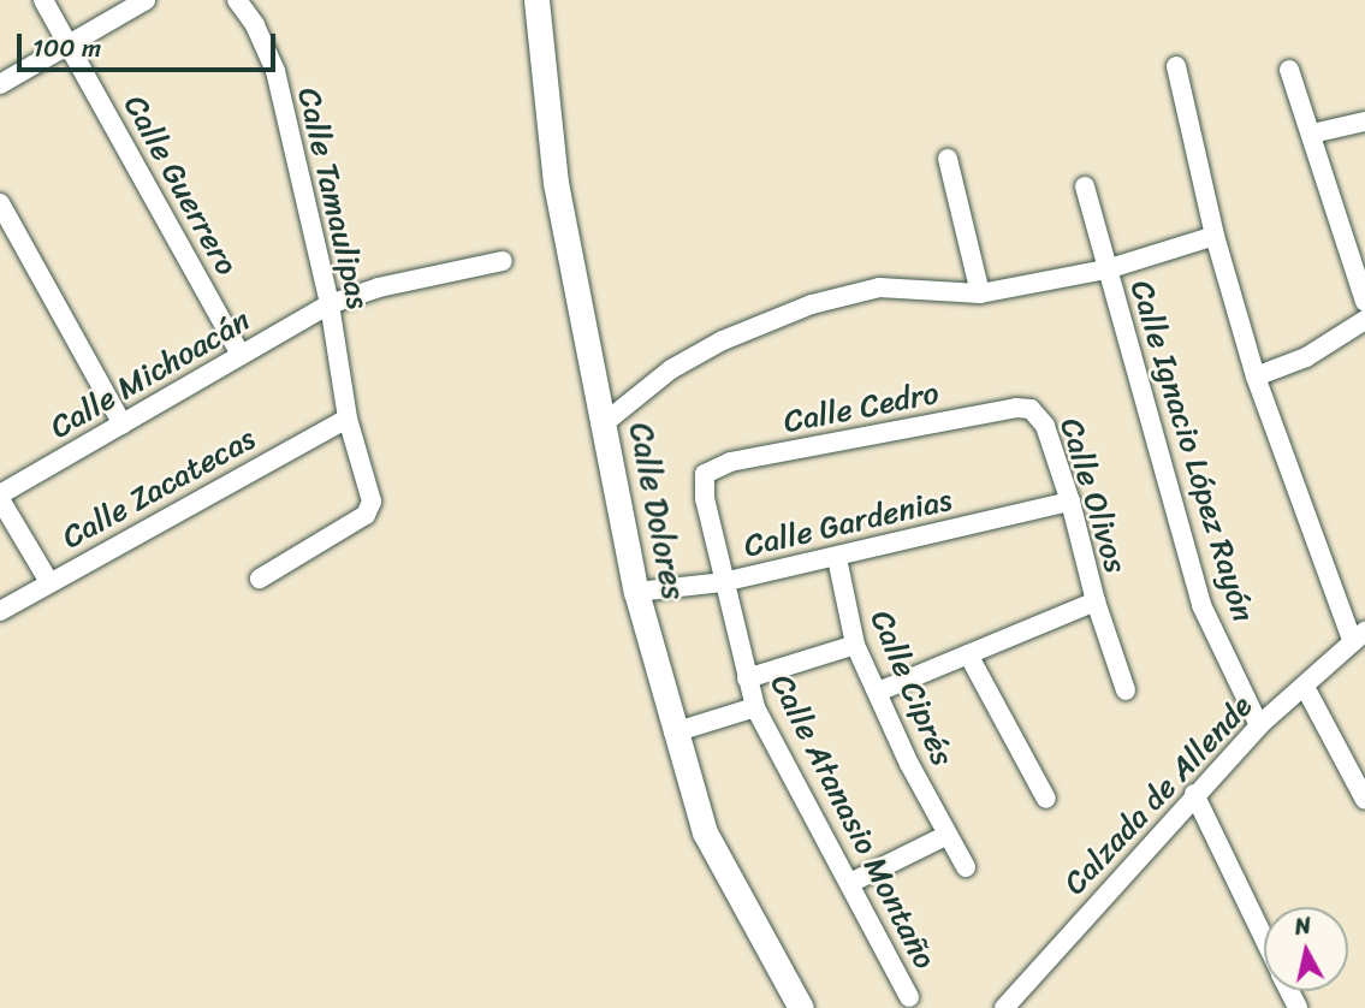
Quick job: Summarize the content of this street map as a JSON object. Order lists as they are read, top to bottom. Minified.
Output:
{"streets":{"street":["Calle Guerrero","Calle Tamaulipas","Calle Michoacán","Calle Cedro","Calle Ignacio López Rayón","Calle Zacatecas","Calle Olivos","Calle Dolores","Calle Gardenias","Calle Ciprés","Calzada de Allende","Calle Atanasio Montaño"]},"crossings":[["Calle Guerrero","Calle Michoacán"],["Calle Tamaulipas","Calle Michoacán"],["Calle Tamaulipas","Calle Zacatecas"],["Calle Cedro","Calle Olivos"],["Calle Cedro","Calle Atanasio Montaño"],["Calle Ignacio López Rayón","Calzada de Allende"],["Calle Olivos","Calle Gardenias"],["Calle Dolores","Calle Gardenias"],["Calle Gardenias","Calle Ciprés"],["Calle Gardenias","Calle Atanasio Montaño"]],"scale_bar":"100 m","north":"top"}
